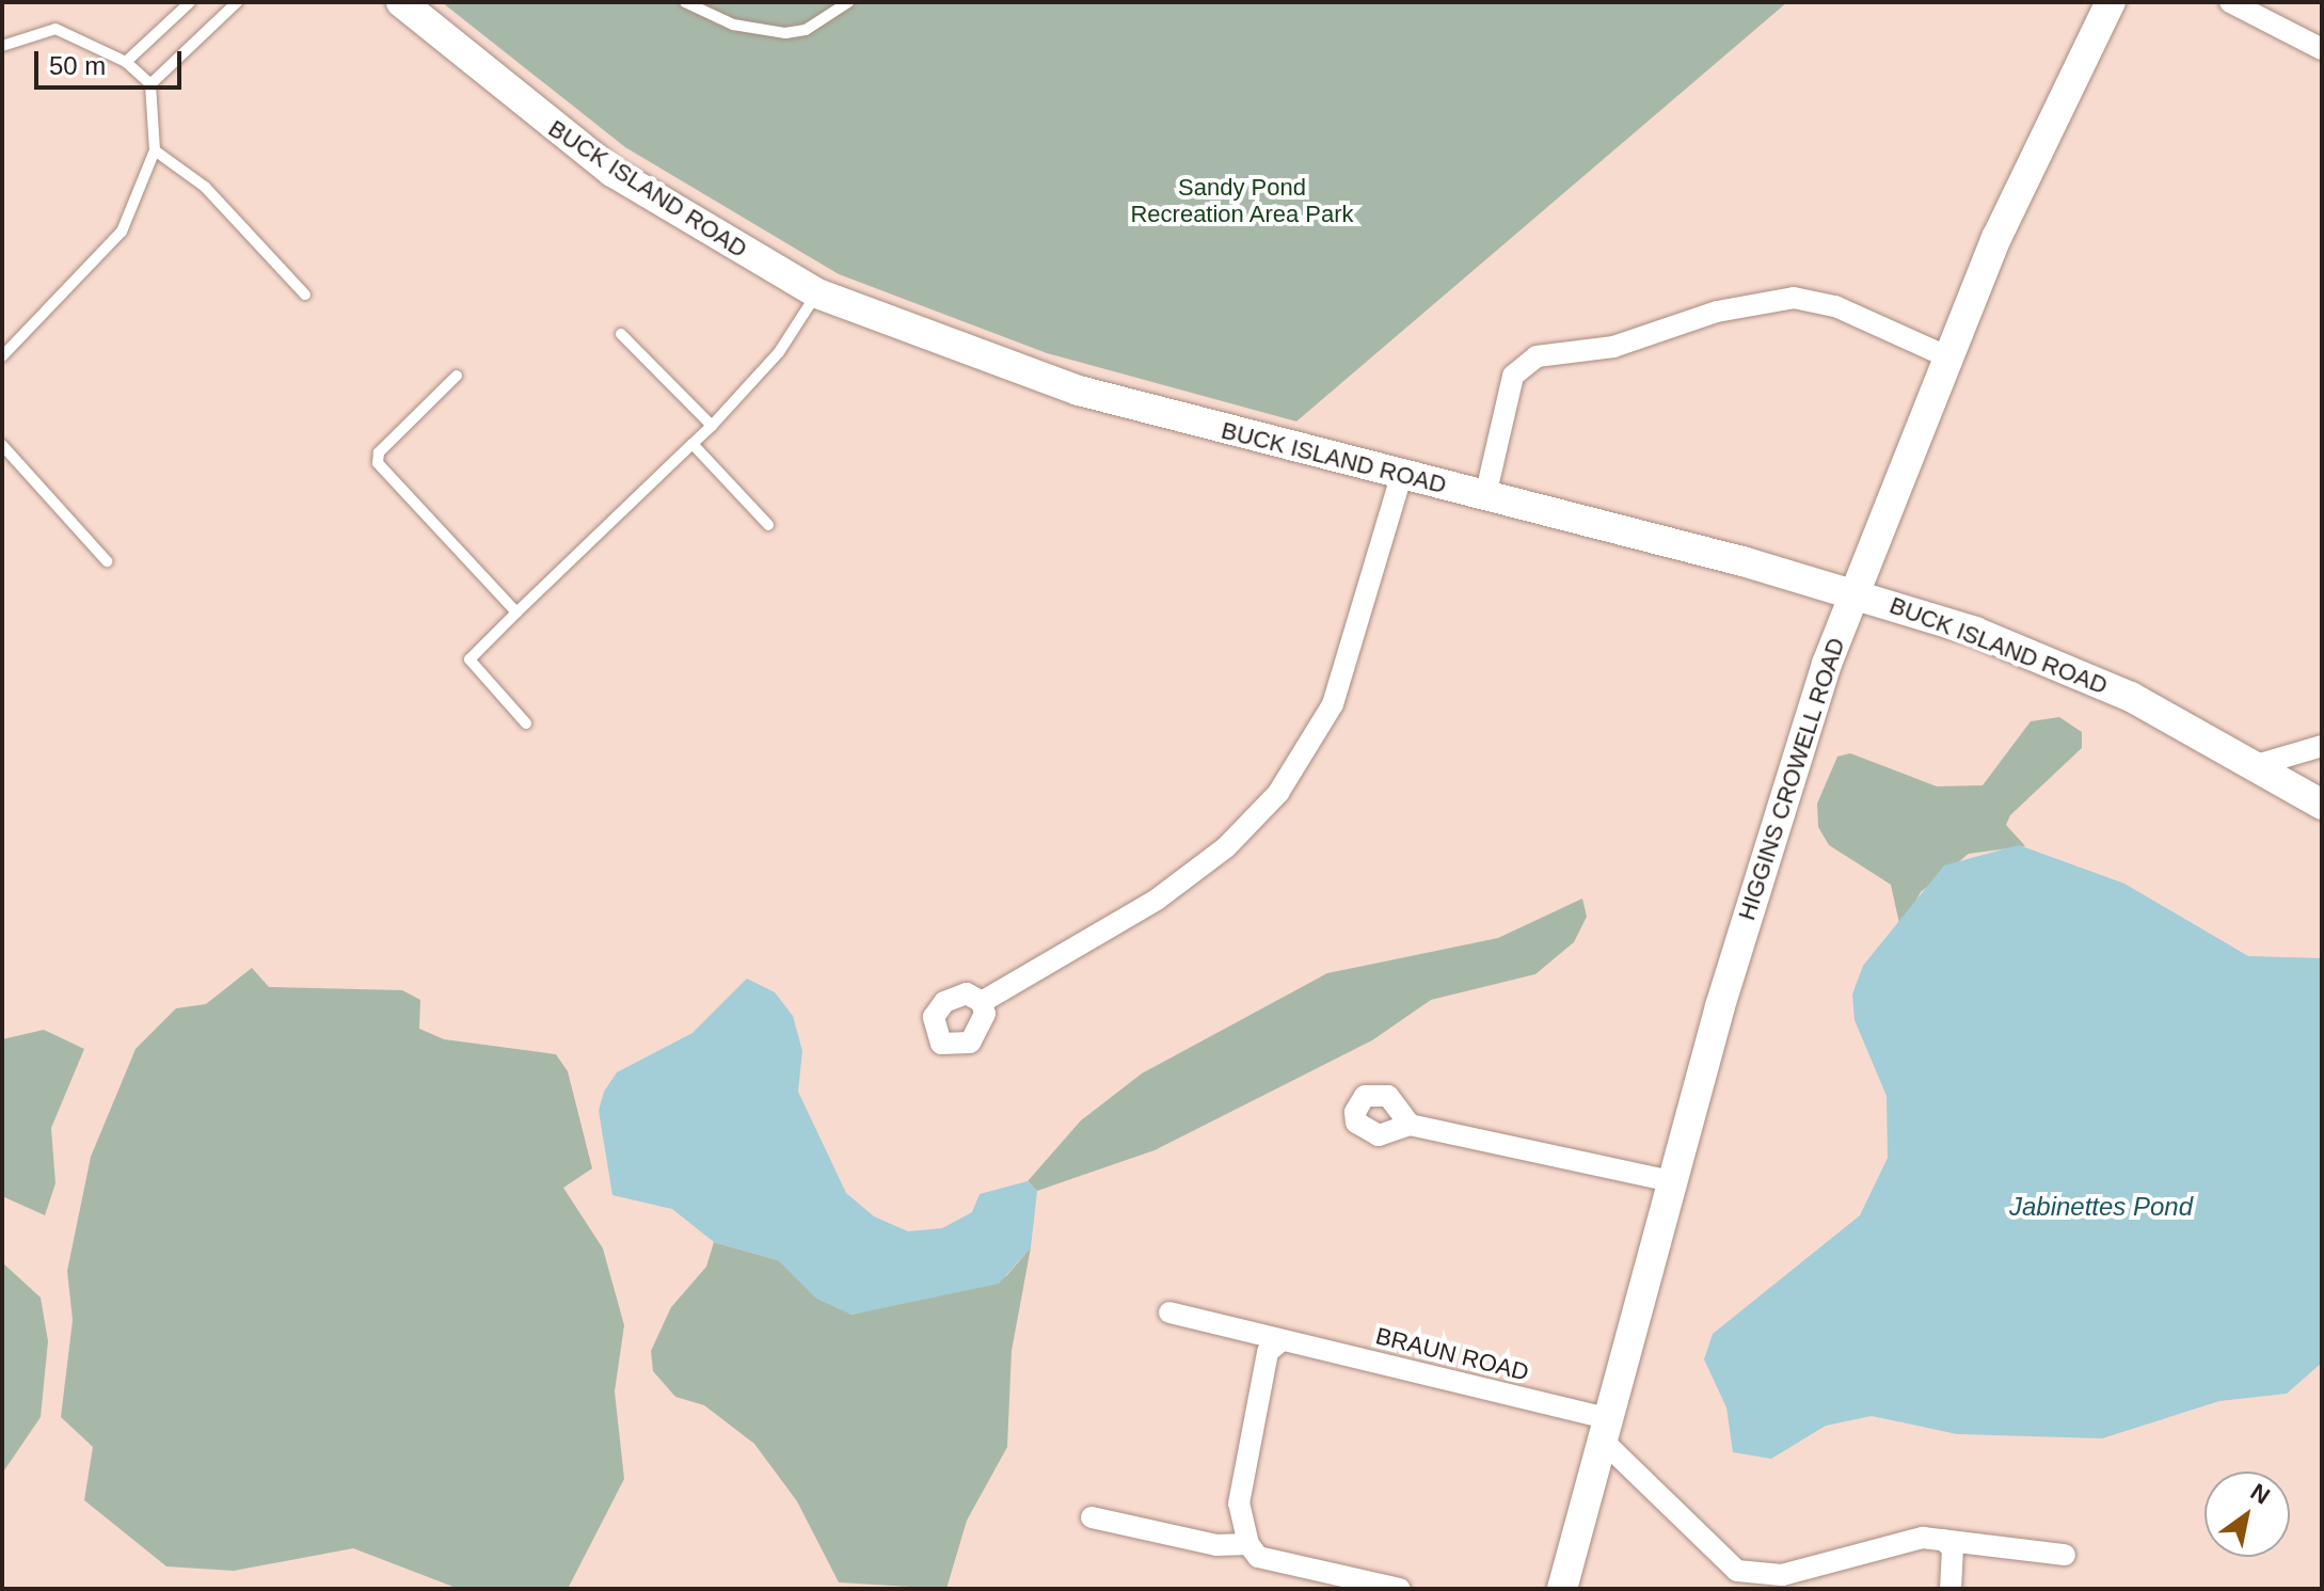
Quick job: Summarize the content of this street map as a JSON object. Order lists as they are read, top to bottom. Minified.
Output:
{"streets":{"main road":["BUCK ISLAND ROAD","HIGGINS CROWELL ROAD"],"street":["BRAUN ROAD"]},"crossings":[["BUCK ISLAND ROAD","HIGGINS CROWELL ROAD"],["HIGGINS CROWELL ROAD","BRAUN ROAD"]],"water":["Jabinettes Pond"],"parks":["Sandy Pond Recreation Area Park"],"scale_bar":"50 m","north":"top right"}
